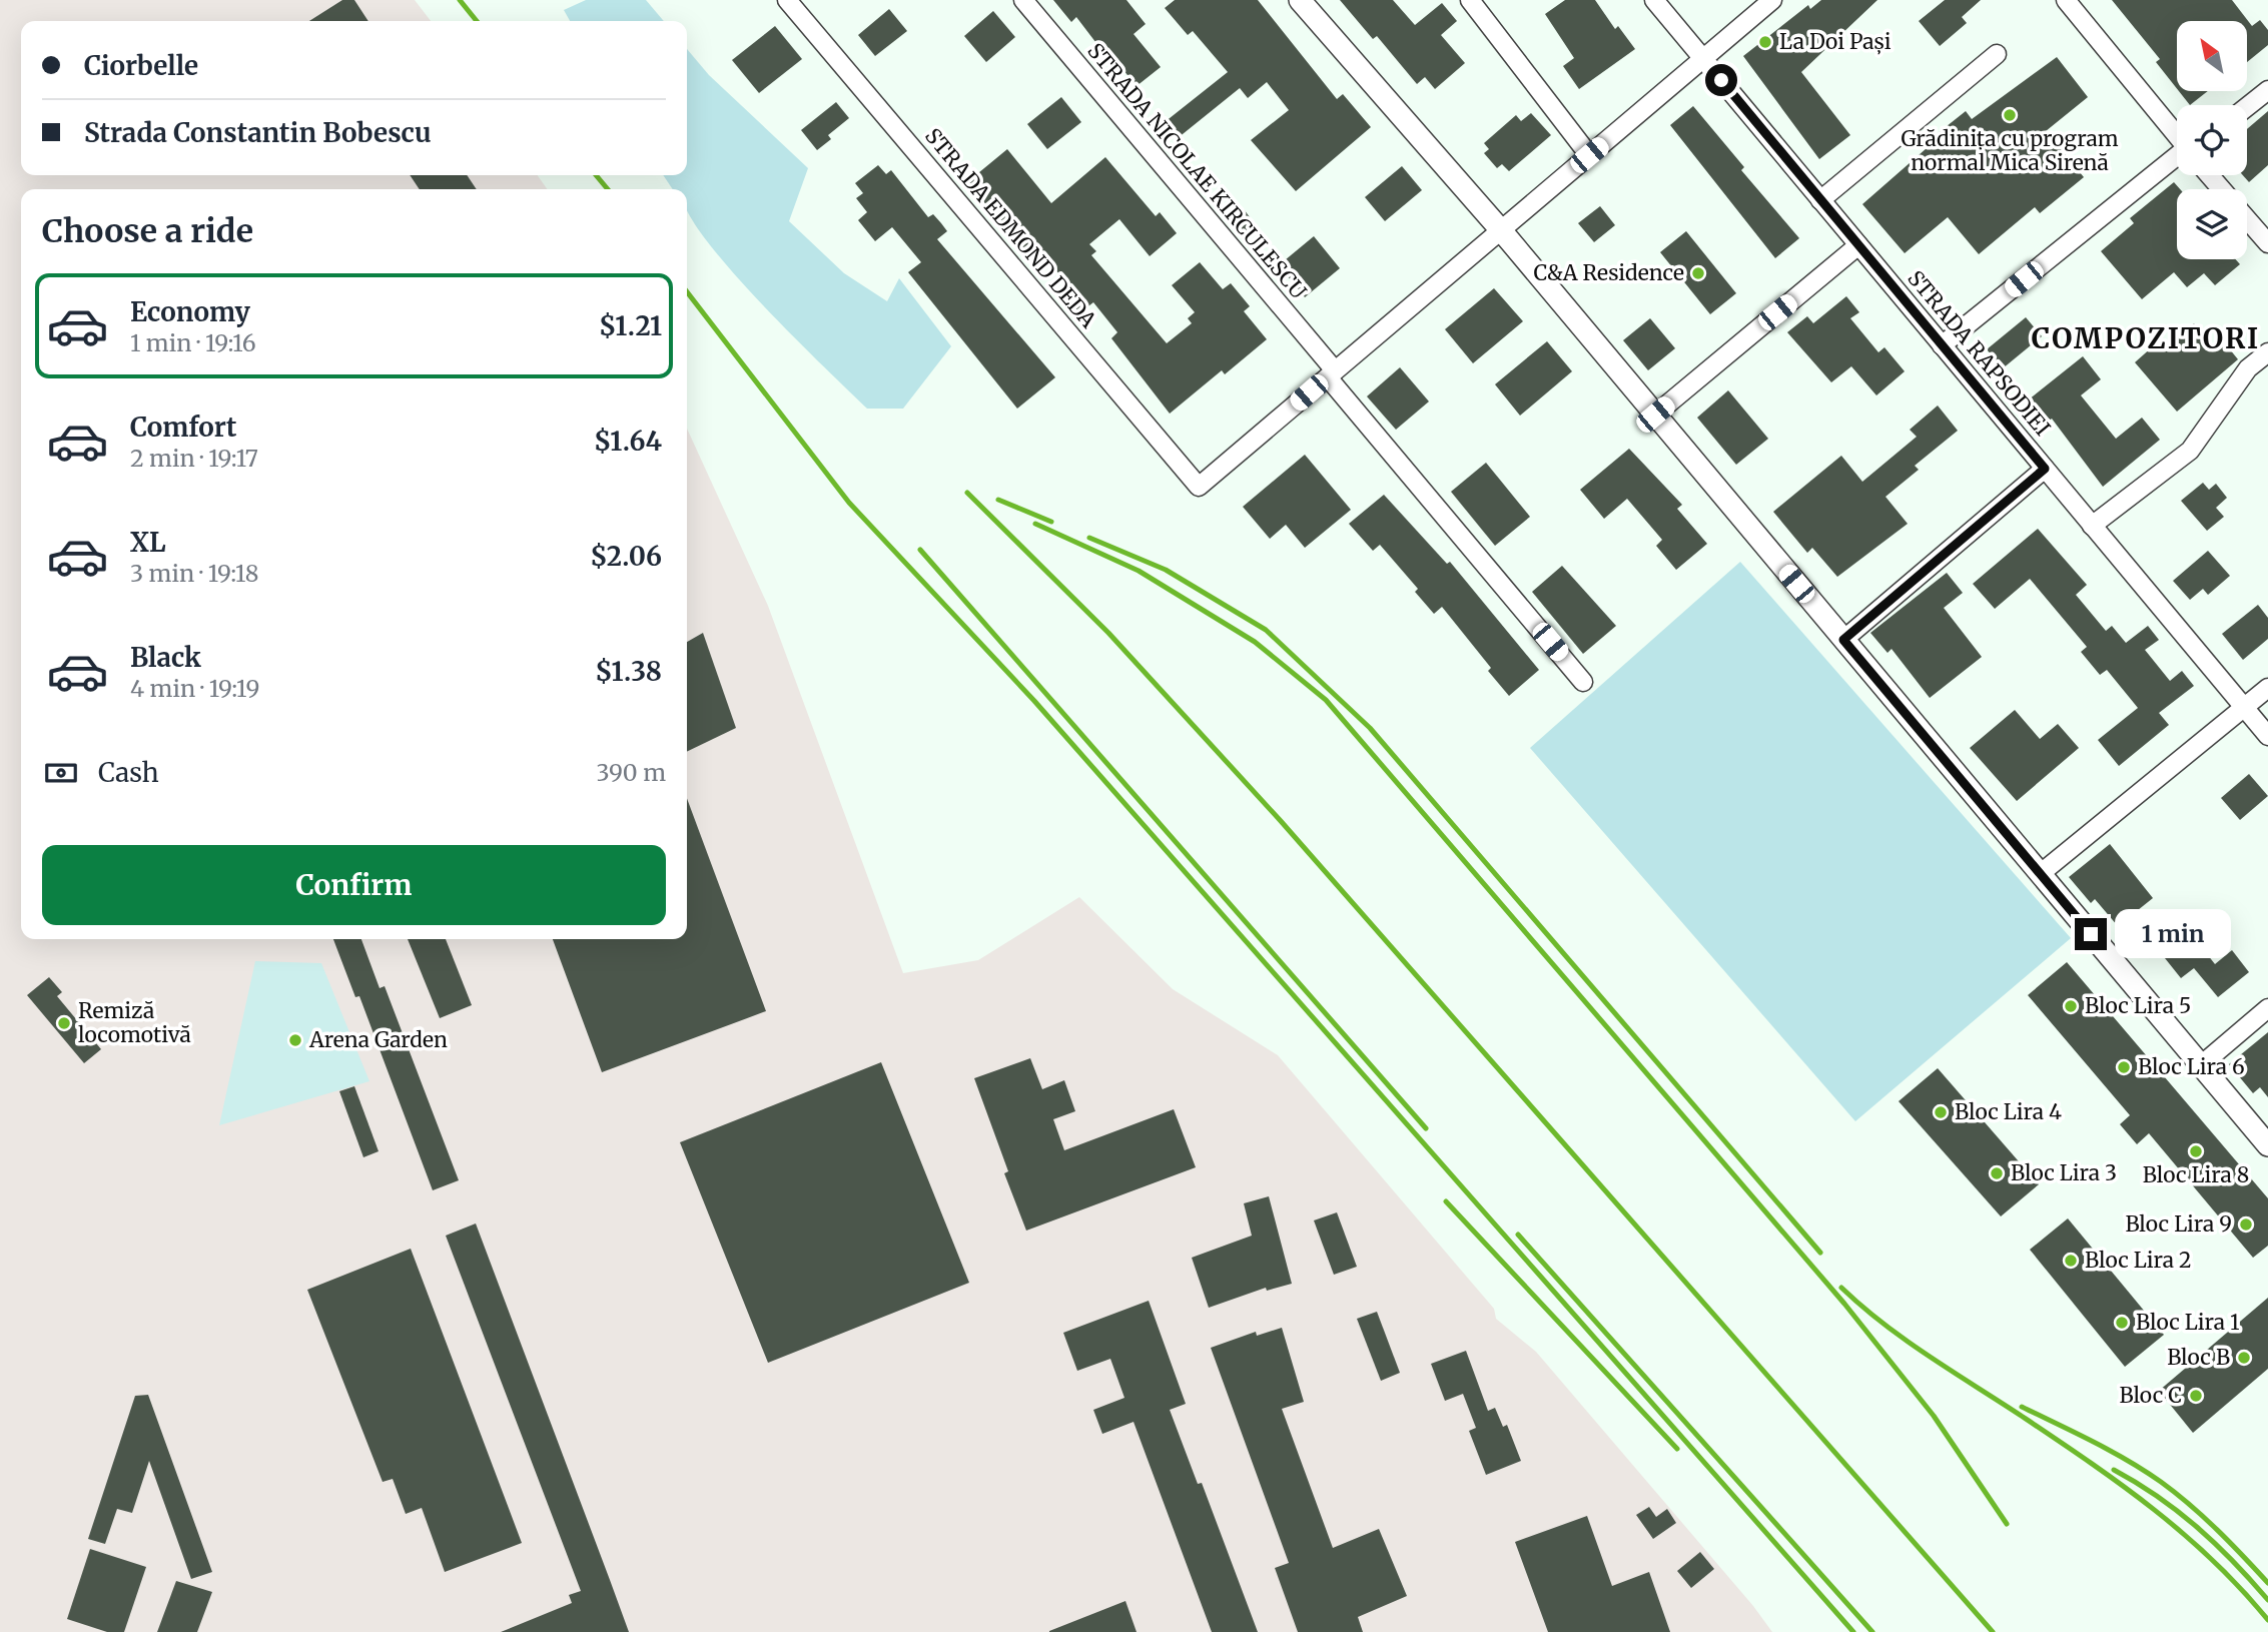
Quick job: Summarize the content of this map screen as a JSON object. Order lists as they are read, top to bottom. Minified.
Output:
{"streets":{"street":["STRADA NICOLAE KIRCULESCU","STRADA EDMOND DEDA","STRADA RAPSODIEI"]},"crossings":[["STRADA NICOLAE KIRCULESCU","STRADA EDMOND DEDA"]],"districts":["COMPOZITORI"],"places":["La Doi Pași","Grădinița cu program normal Mica Sirenă","C&A Residence","Bloc Lira 5","Remiză locomotivă","Arena Garden","Bloc Lira 6","Bloc Lira 4","Bloc Lira 8","Bloc Lira 3","Bloc Lira 9","Bloc Lira 2","Bloc Lira 1","Bloc B","Bloc C"],"north":"top left","page":{"banner":["Ciorbelle","Strada Constantin Bobescu"],"heading":"Choose a ride","list":[{"name":"Economy","note":"1 min · 19:16","value":"$1.21"},{"name":"Comfort","note":"2 min · 19:17","value":"$1.64"},{"name":"XL","note":"3 min · 19:18","value":"$2.06"},{"name":"Black","note":"4 min · 19:19","value":"$1.38"}],"pay":["Cash","390 m"],"buttons":"Confirm","bubble":"1 min"}}
